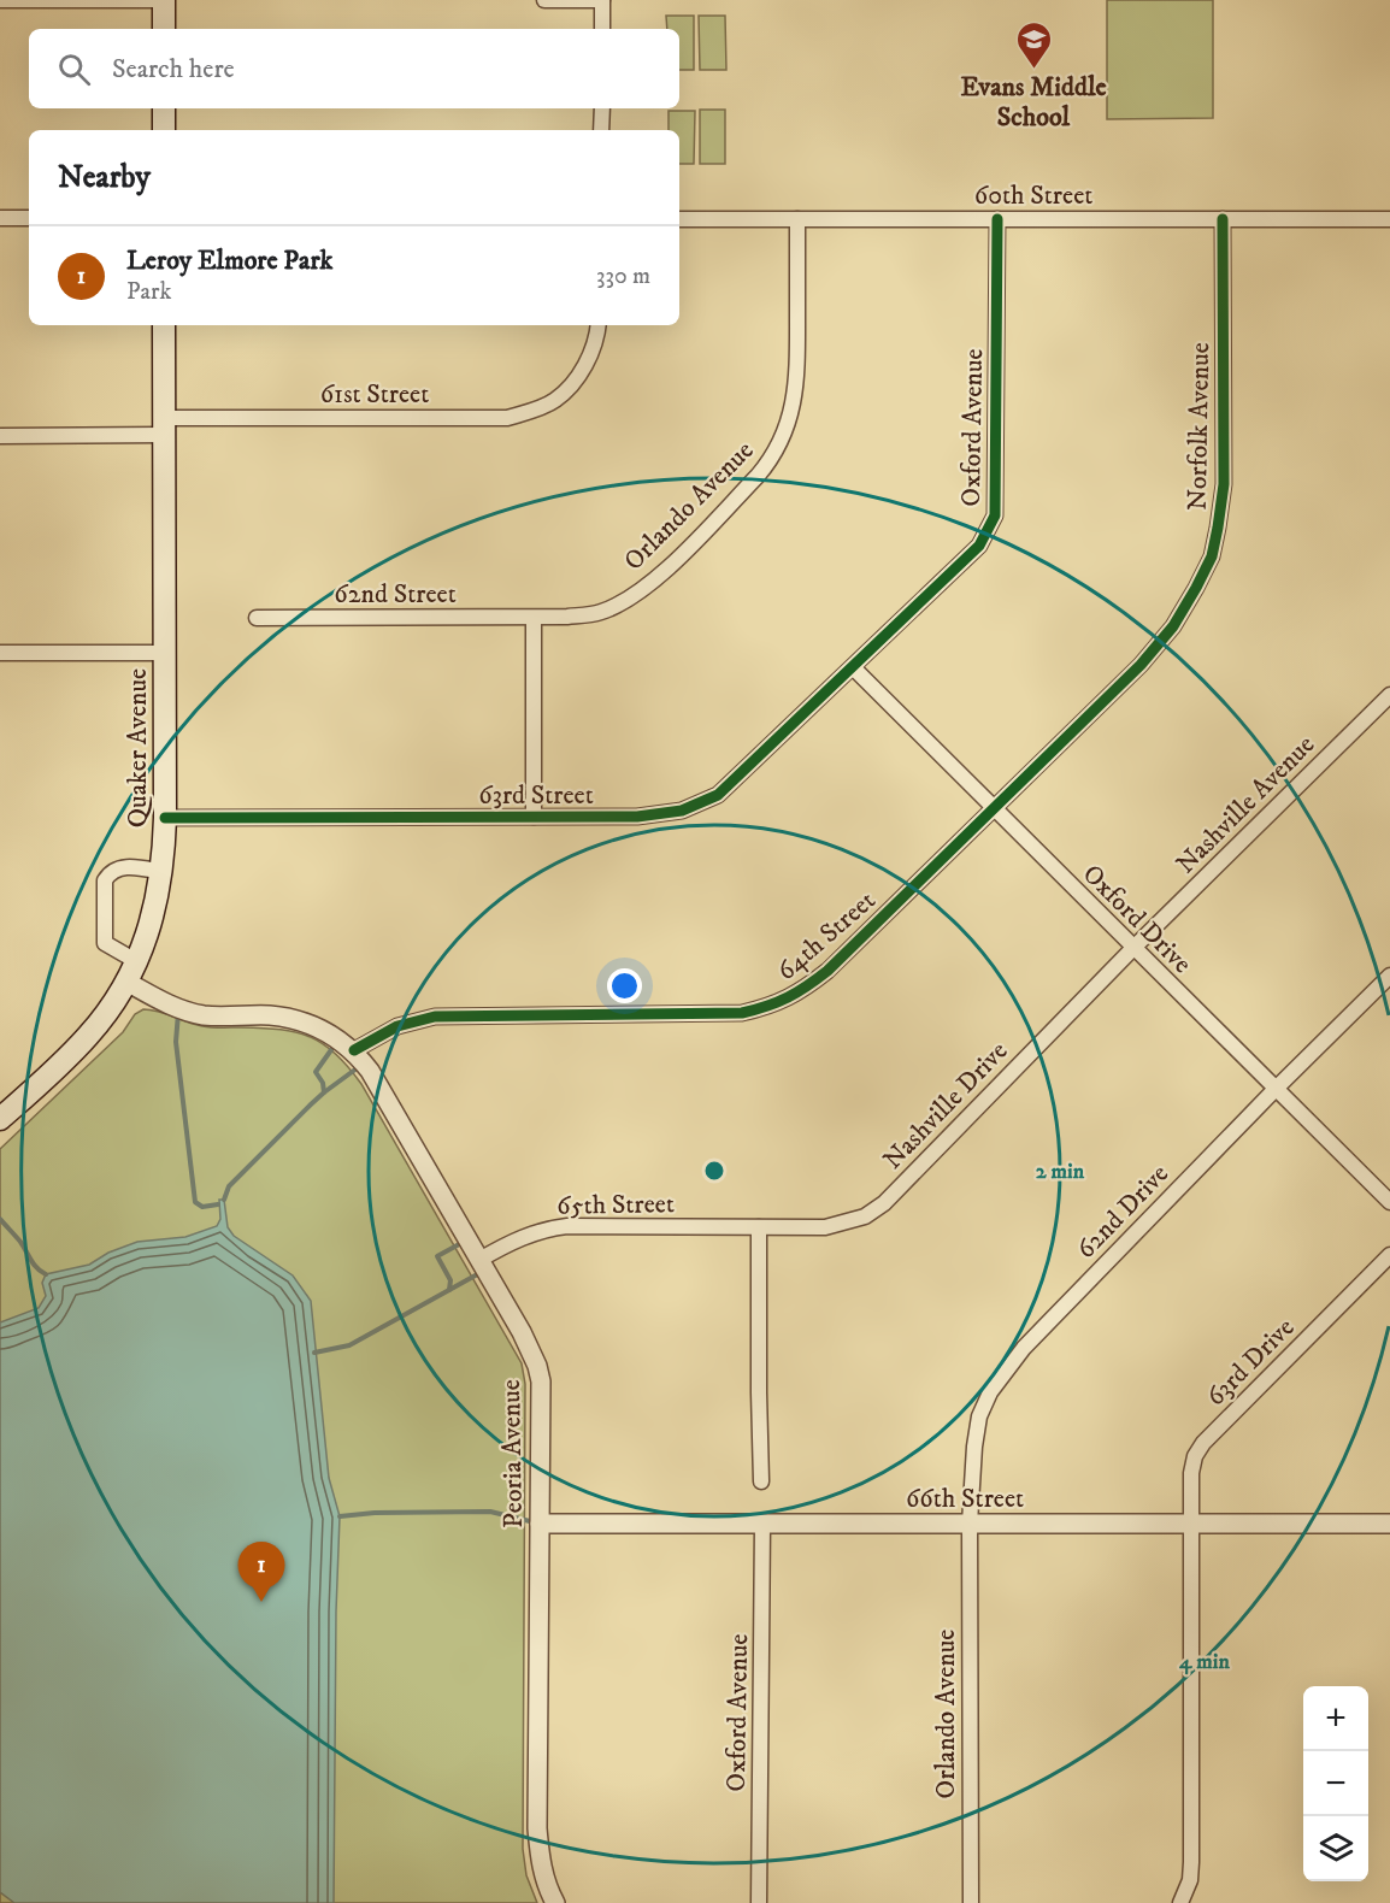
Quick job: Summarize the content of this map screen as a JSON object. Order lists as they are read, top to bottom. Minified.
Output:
{"streets":{"main road":["Quaker Avenue"],"street":["60th Street","61st Street","Norfolk Avenue","Oxford Avenue","Orlando Avenue","62nd Street","63rd Street","Nashville Avenue","Oxford Drive","64th Street","Nashville Drive","65th Street","62nd Drive","63rd Drive","Peoria Avenue","66th Street"]},"crossings":[["60th Street","Norfolk Avenue"],["60th Street","Oxford Avenue"],["60th Street","Orlando Avenue"],["61st Street","Quaker Avenue"],["Norfolk Avenue","Oxford Drive"],["Norfolk Avenue","64th Street"],["Oxford Avenue","63rd Street"],["Oxford Avenue","Oxford Drive"],["Oxford Avenue","66th Street"],["Orlando Avenue","62nd Street"],["Orlando Avenue","62nd Drive"],["Orlando Avenue","66th Street"],["Quaker Avenue","63rd Street"],["63rd Street","Oxford Drive"],["Nashville Avenue","Oxford Drive"],["Nashville Avenue","Nashville Drive"],["Oxford Drive","64th Street"],["Oxford Drive","Nashville Drive"],["Oxford Drive","62nd Drive"],["64th Street","Peoria Avenue"],["Nashville Drive","65th Street"],["65th Street","Peoria Avenue"],["62nd Drive","66th Street"],["63rd Drive","66th Street"],["Peoria Avenue","66th Street"]],"places":{"school or university":["Evans Middle School"]},"page":{"search":"Search here","heading":"Nearby","list":[{"mark":"1","name":"Leroy Elmore Park","note":"Park","value":"330 m"}],"pins":"1","map_buttons":["+","−"]},"rings":["2 min","4 min"]}
